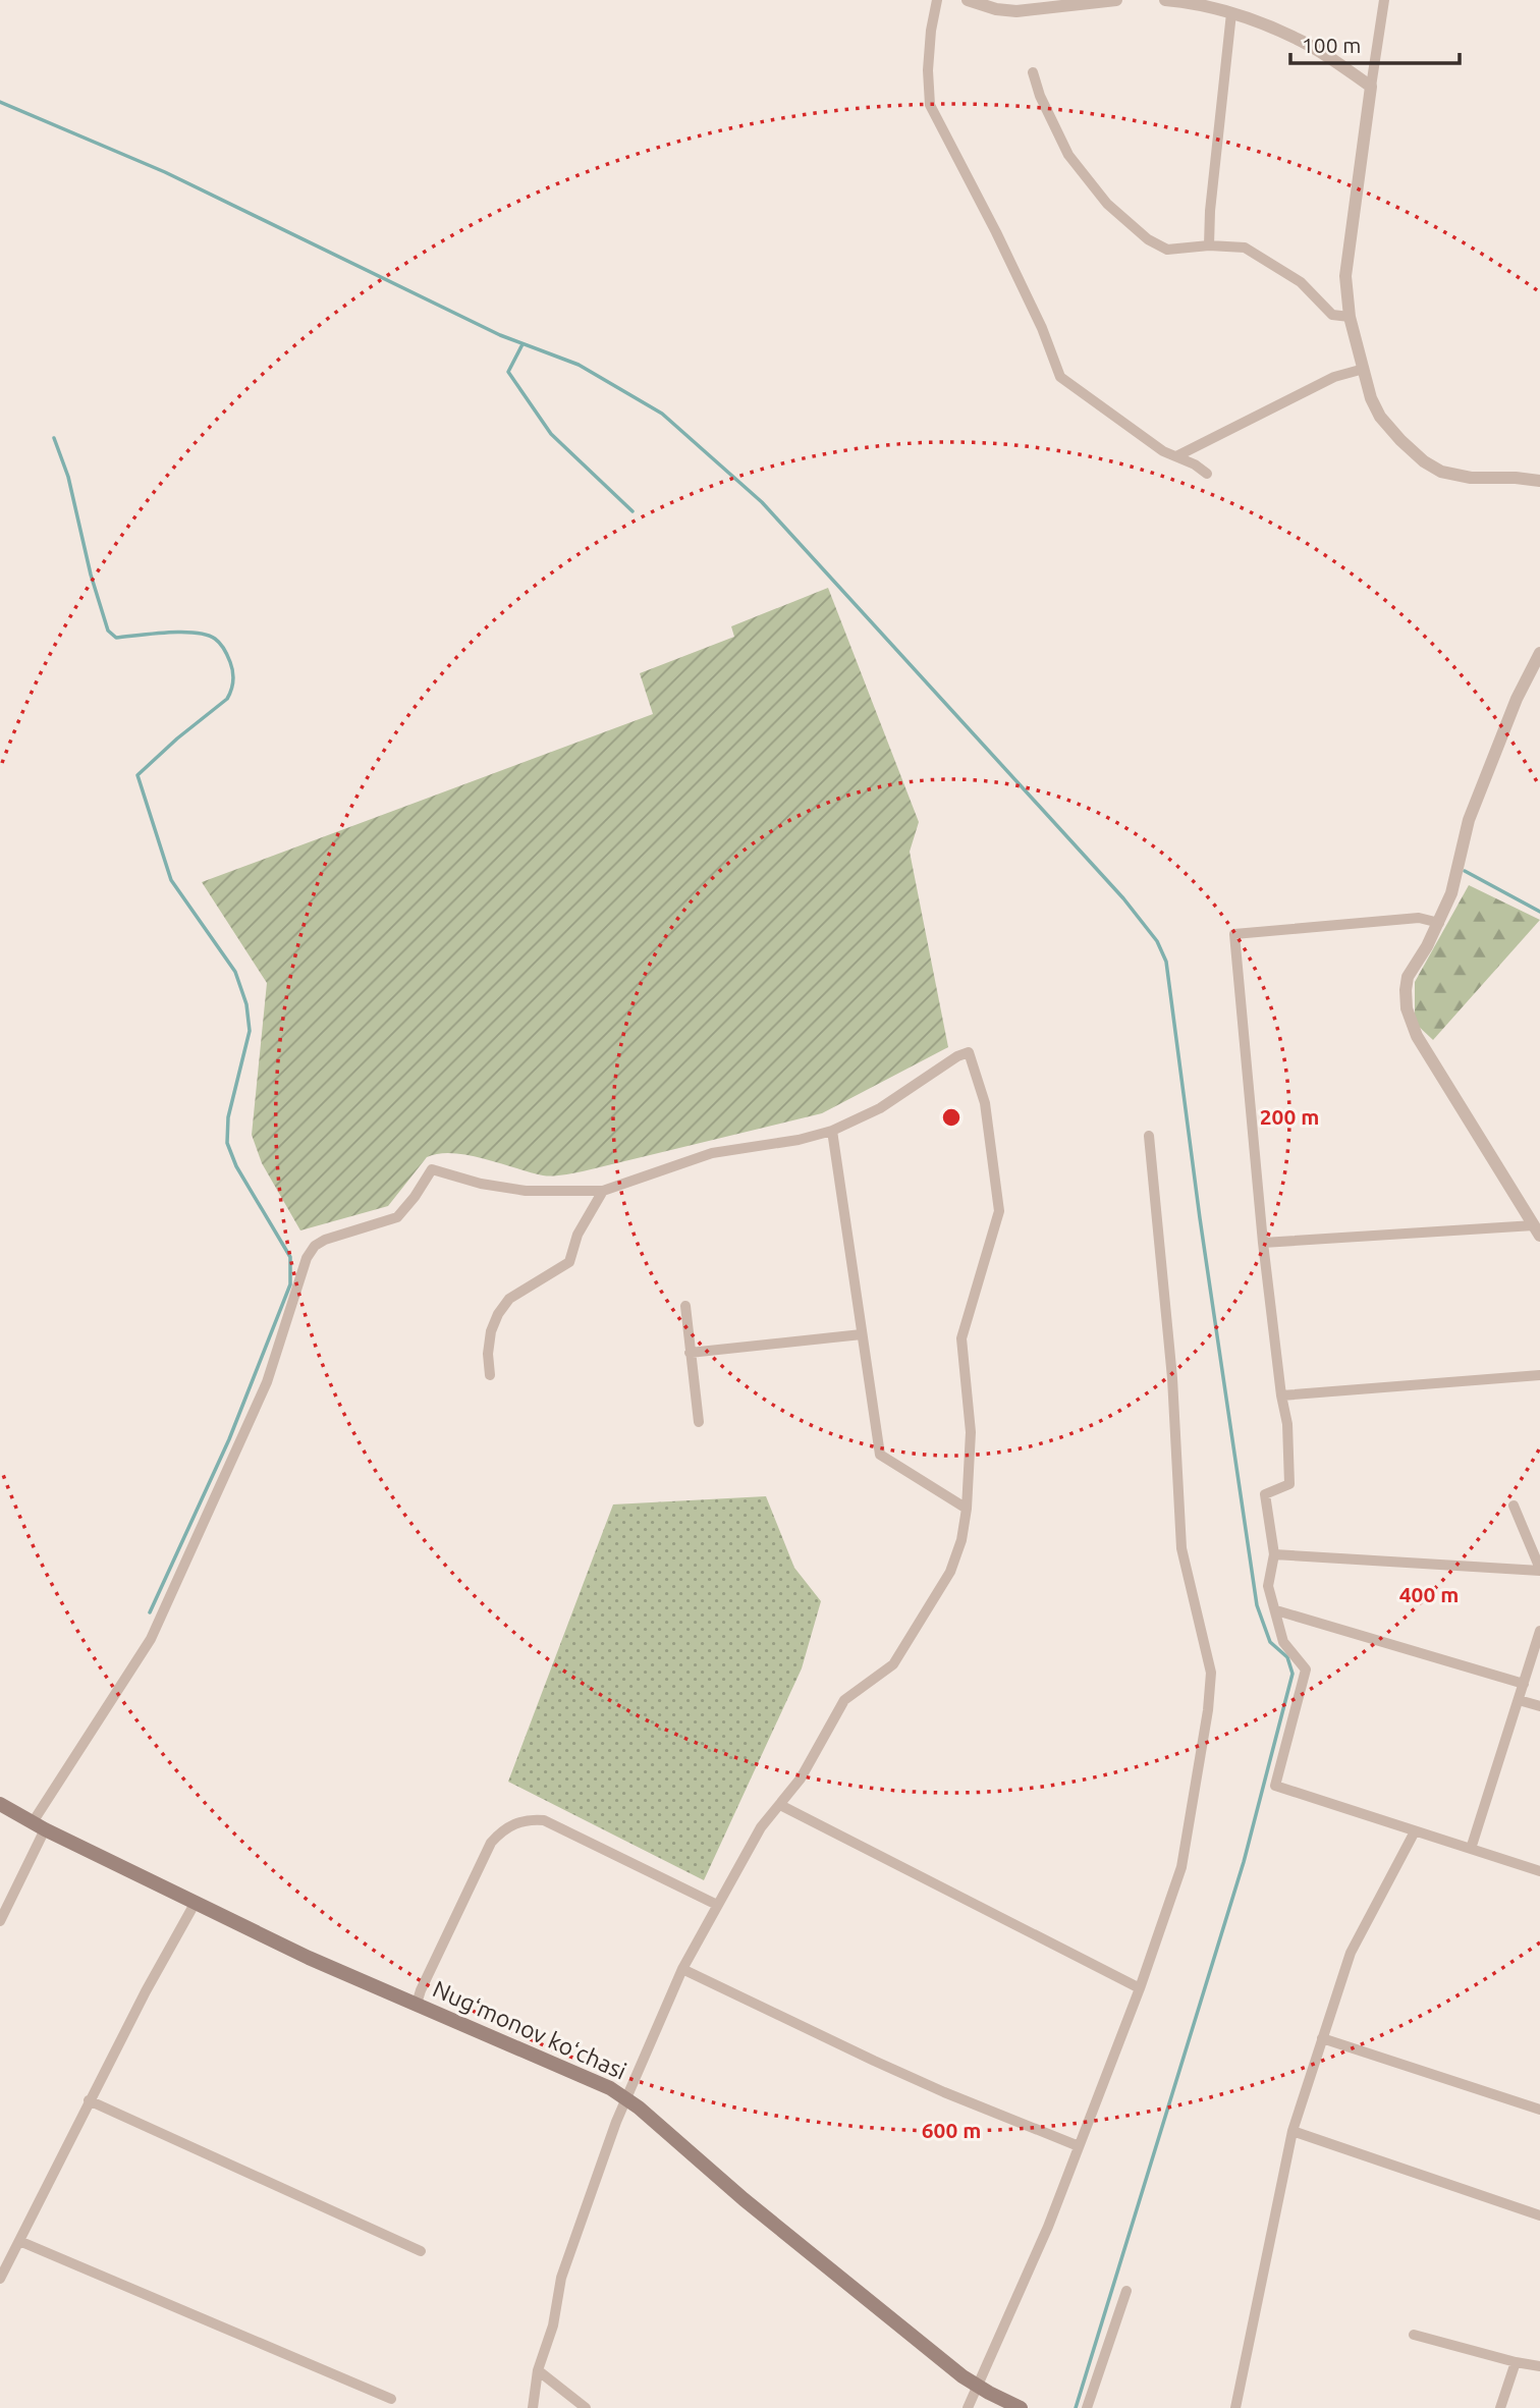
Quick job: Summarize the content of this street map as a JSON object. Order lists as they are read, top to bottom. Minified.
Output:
{"streets":{"main road":["Nugʻmonov koʻchasi"]},"scale_bar":"100 m","rings":["200 m","400 m","600 m"]}
